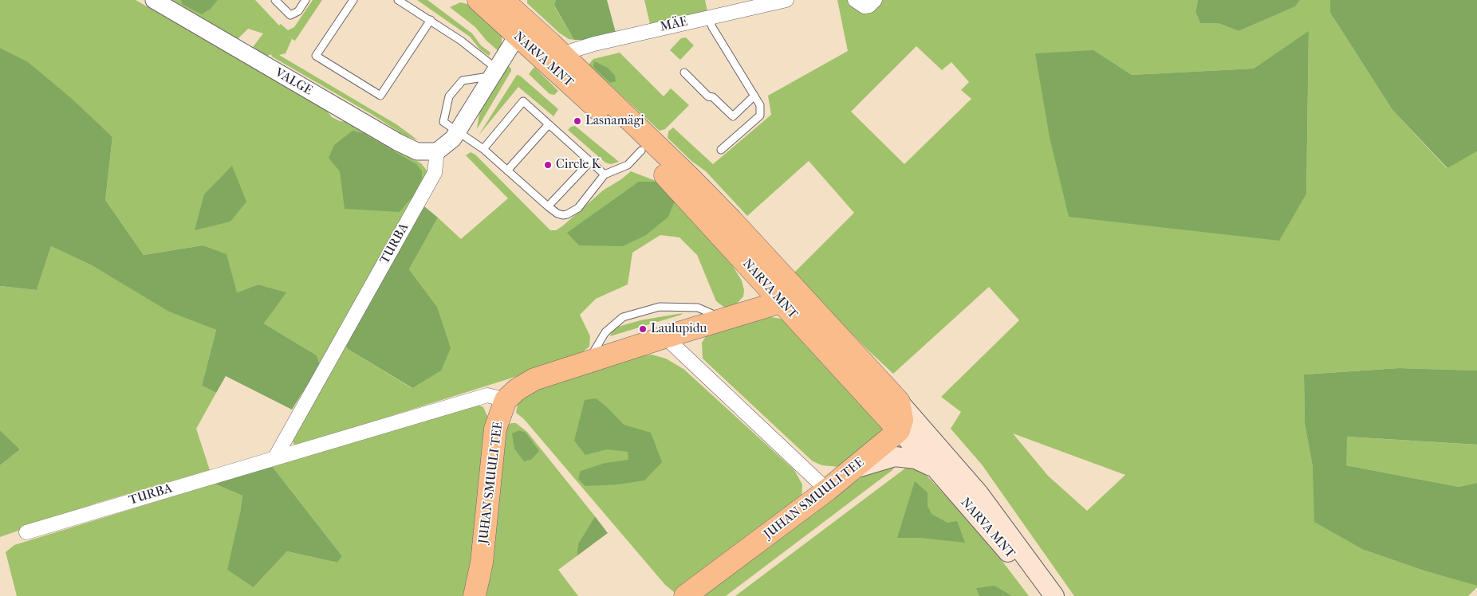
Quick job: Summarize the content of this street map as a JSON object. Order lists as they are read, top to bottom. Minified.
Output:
{"streets":{"main road":["NARVA MNT","JUHAN SMUULI TEE"],"street":["MÄE","VALGE","TURBA"]},"crossings":[["MÄE","NARVA MNT"],["NARVA MNT","JUHAN SMUULI TEE"],["VALGE","TURBA"],["TURBA","JUHAN SMUULI TEE"]],"places":["Lasnamägi","Circle K","Laulupidu"]}
